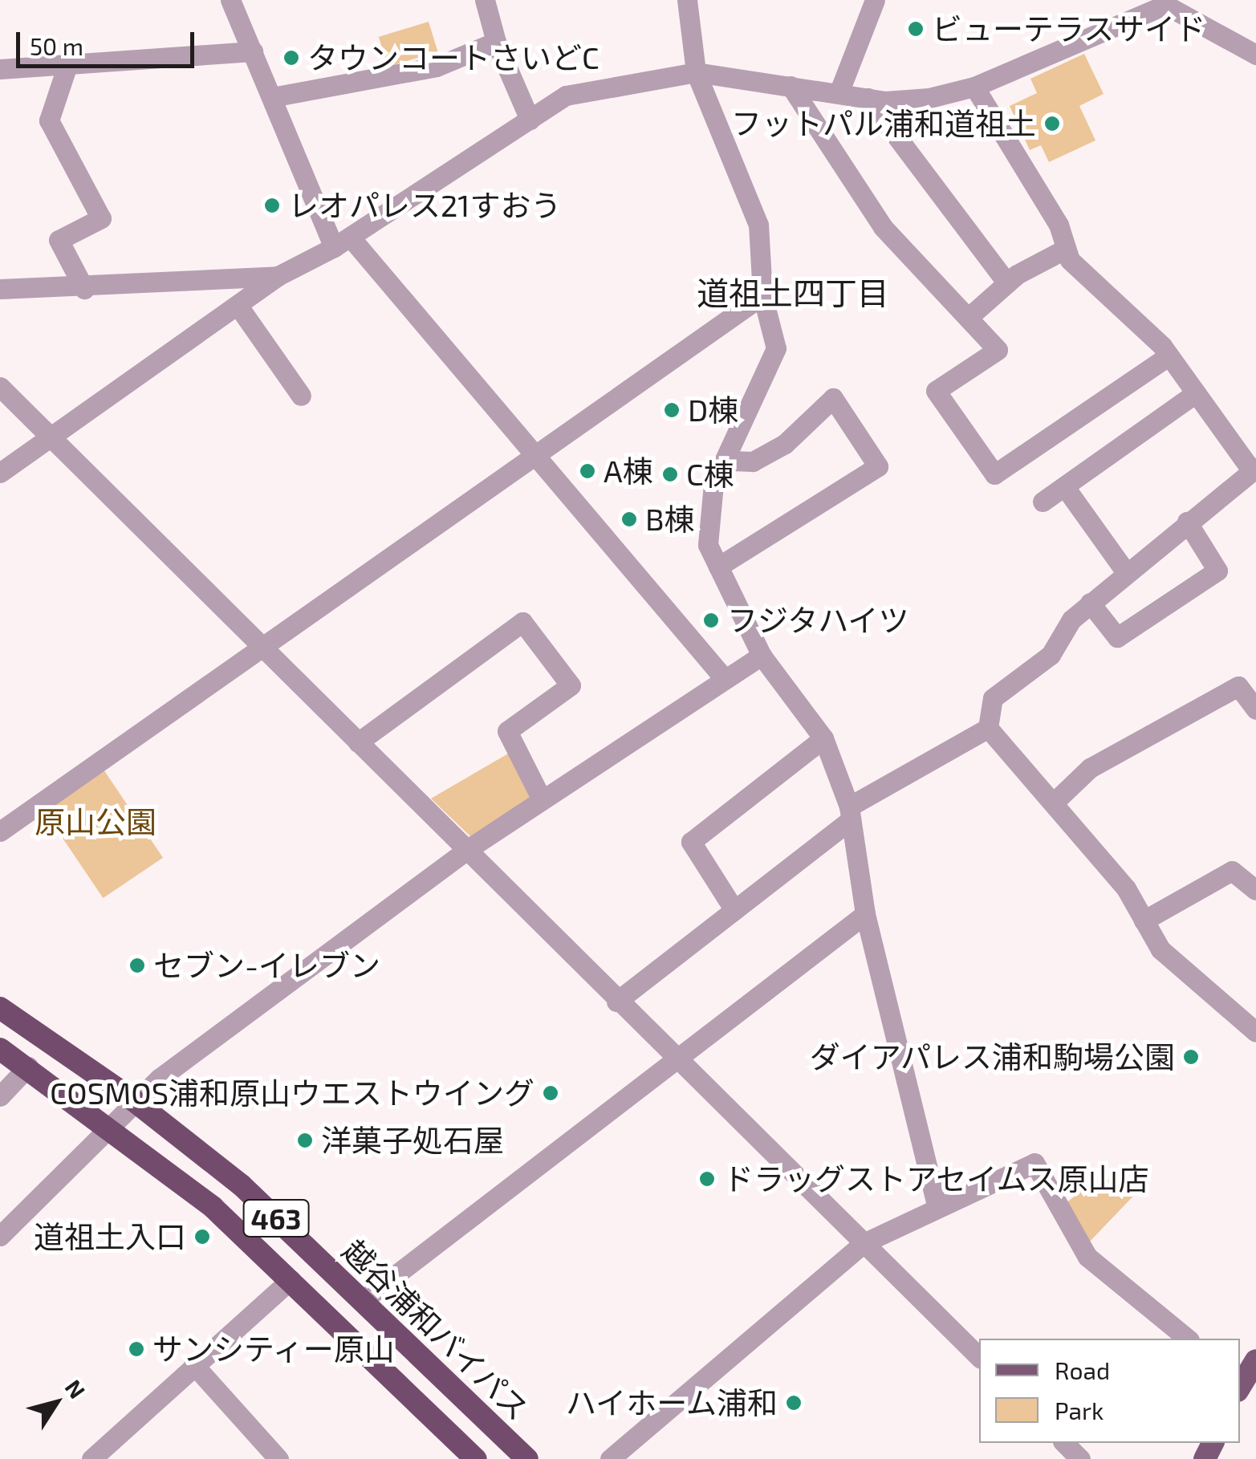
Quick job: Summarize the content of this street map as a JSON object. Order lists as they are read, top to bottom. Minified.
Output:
{"streets":{"highway":["463","越谷浦和バイパス"]},"districts":["道祖土四丁目"],"parks":["原山公園"],"places":["ビューテラスサイド","タウンコートさいどC","フットパル浦和道祖土","レオパレス21すおう","D棟","A棟","C棟","B棟","フジタハイツ","セブン-イレブン","ダイアパレス浦和駒場公園","COSMOS浦和原山ウエストウイング","洋菓子処石屋","ドラッグストアセイムス原山店","道祖土入口","サンシティー原山","ハイホーム浦和"],"legend":["Road","Park"],"scale_bar":"50 m","north":"top right"}
